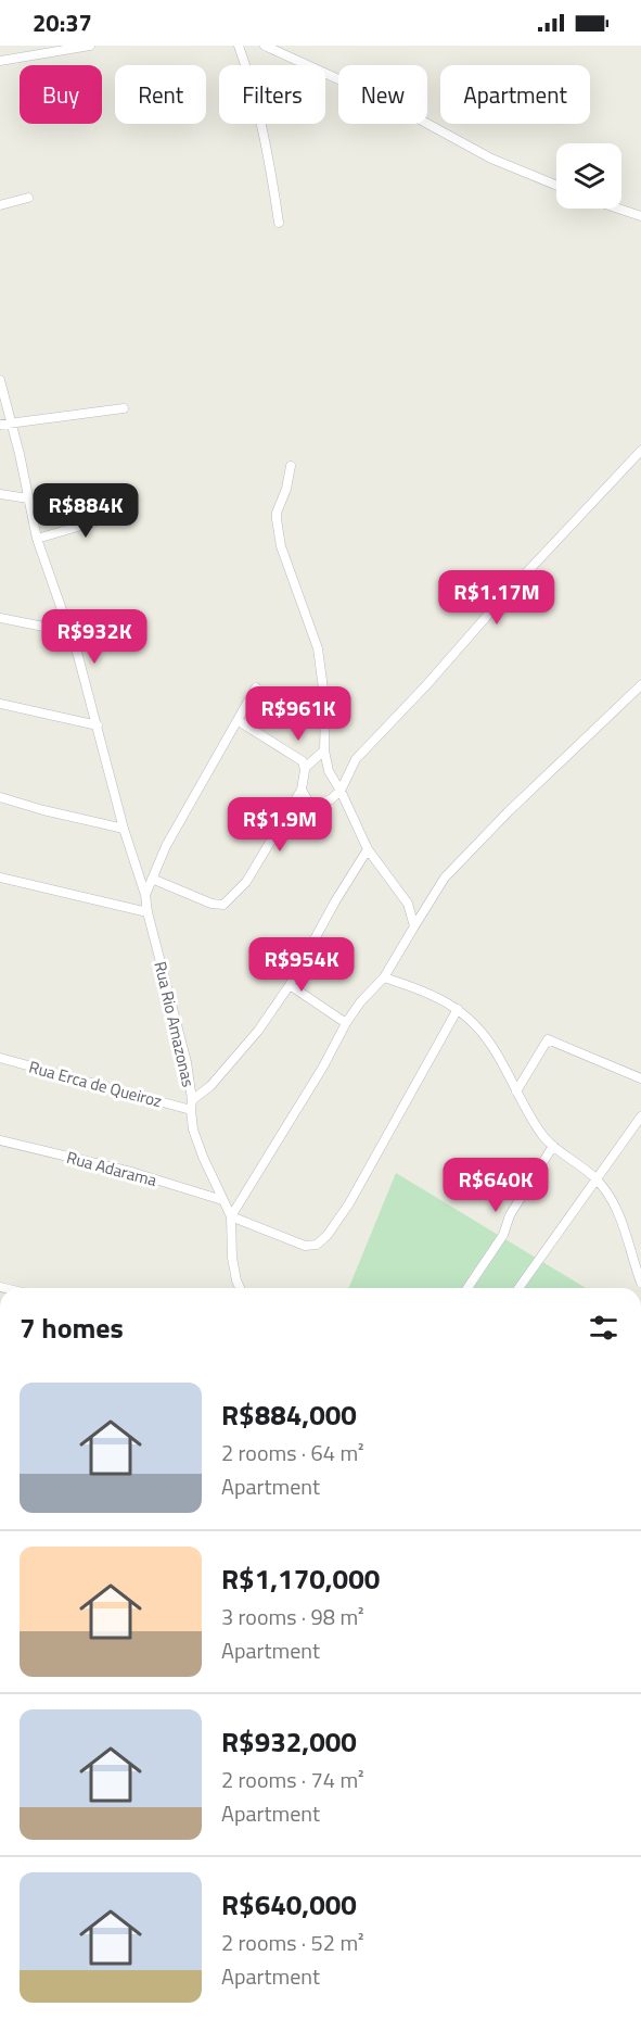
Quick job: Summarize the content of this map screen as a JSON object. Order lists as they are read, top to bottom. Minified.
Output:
{"streets":{"street":["Rua Rio Amazonas","Rua Erca de Queiroz","Rua Adarama"]},"crossings":[["Rua Rio Amazonas","Rua Erca de Queiroz"],["Rua Rio Amazonas","Rua Adarama"]],"page":{"status":"20:37","chip":["Buy","Rent","Filters","New","Apartment"],"price":["R$884K","R$1.17M","R$932K","R$961K","R$1.9M","R$954K","R$640K"],"heading":"7 homes","list":[{"name":"R$884,000","note":"2 rooms · 64 m² · Apartment"},{"name":"R$1,170,000","note":"3 rooms · 98 m² · Apartment"},{"name":"R$932,000","note":"2 rooms · 74 m² · Apartment"},{"name":"R$640,000","note":"2 rooms · 52 m² · Apartment"}]}}
